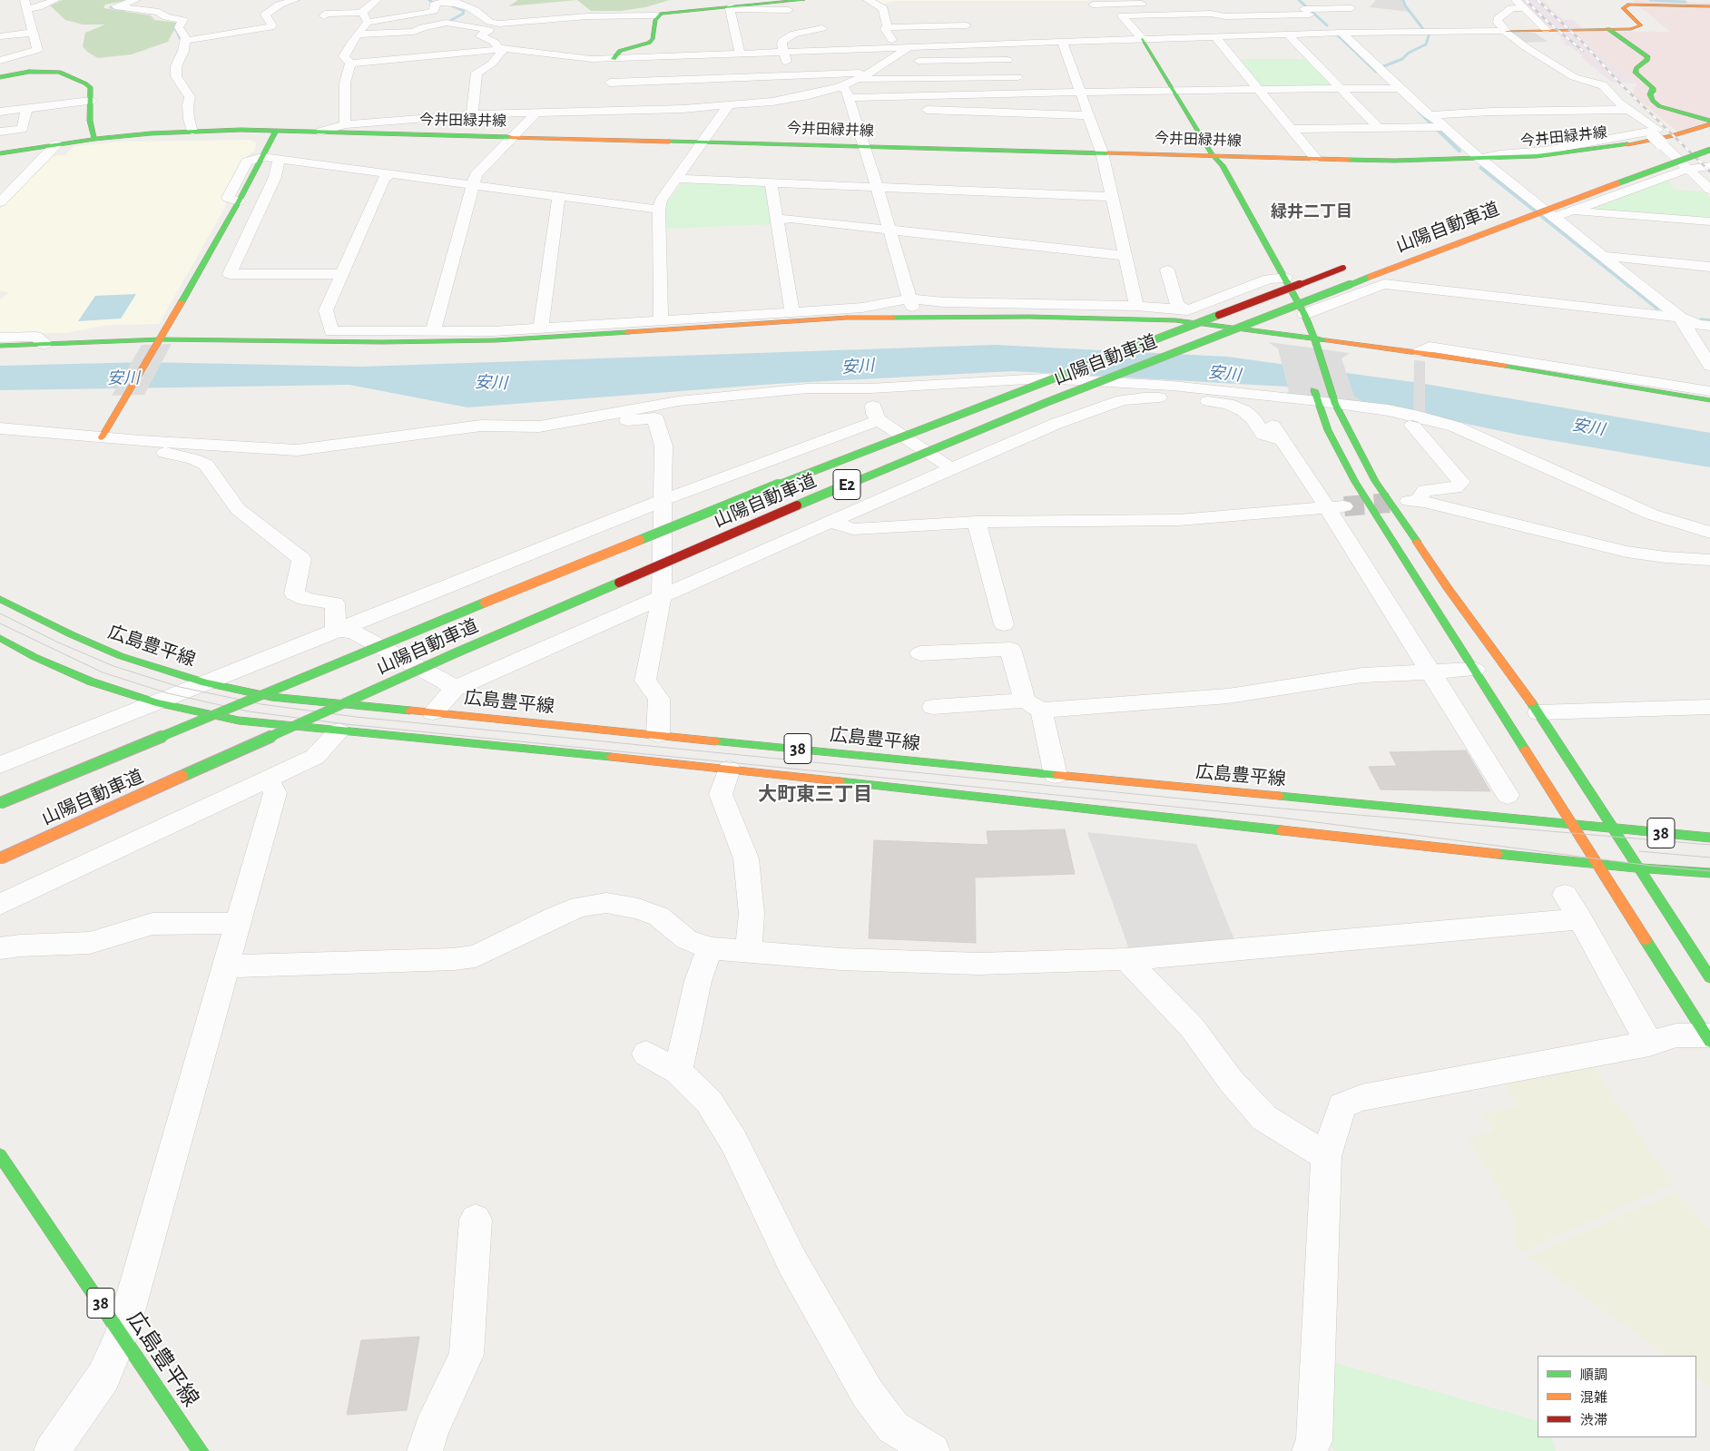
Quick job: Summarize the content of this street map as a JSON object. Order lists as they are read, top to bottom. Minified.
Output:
{"streets":{"main road":["今井田緑井線","山陽自動車道","E2","広島豊平線","38"]},"districts":["緑井二丁目","大町東三丁目"],"water":["安川"],"legend":["順調","混雑","渋滞"]}
